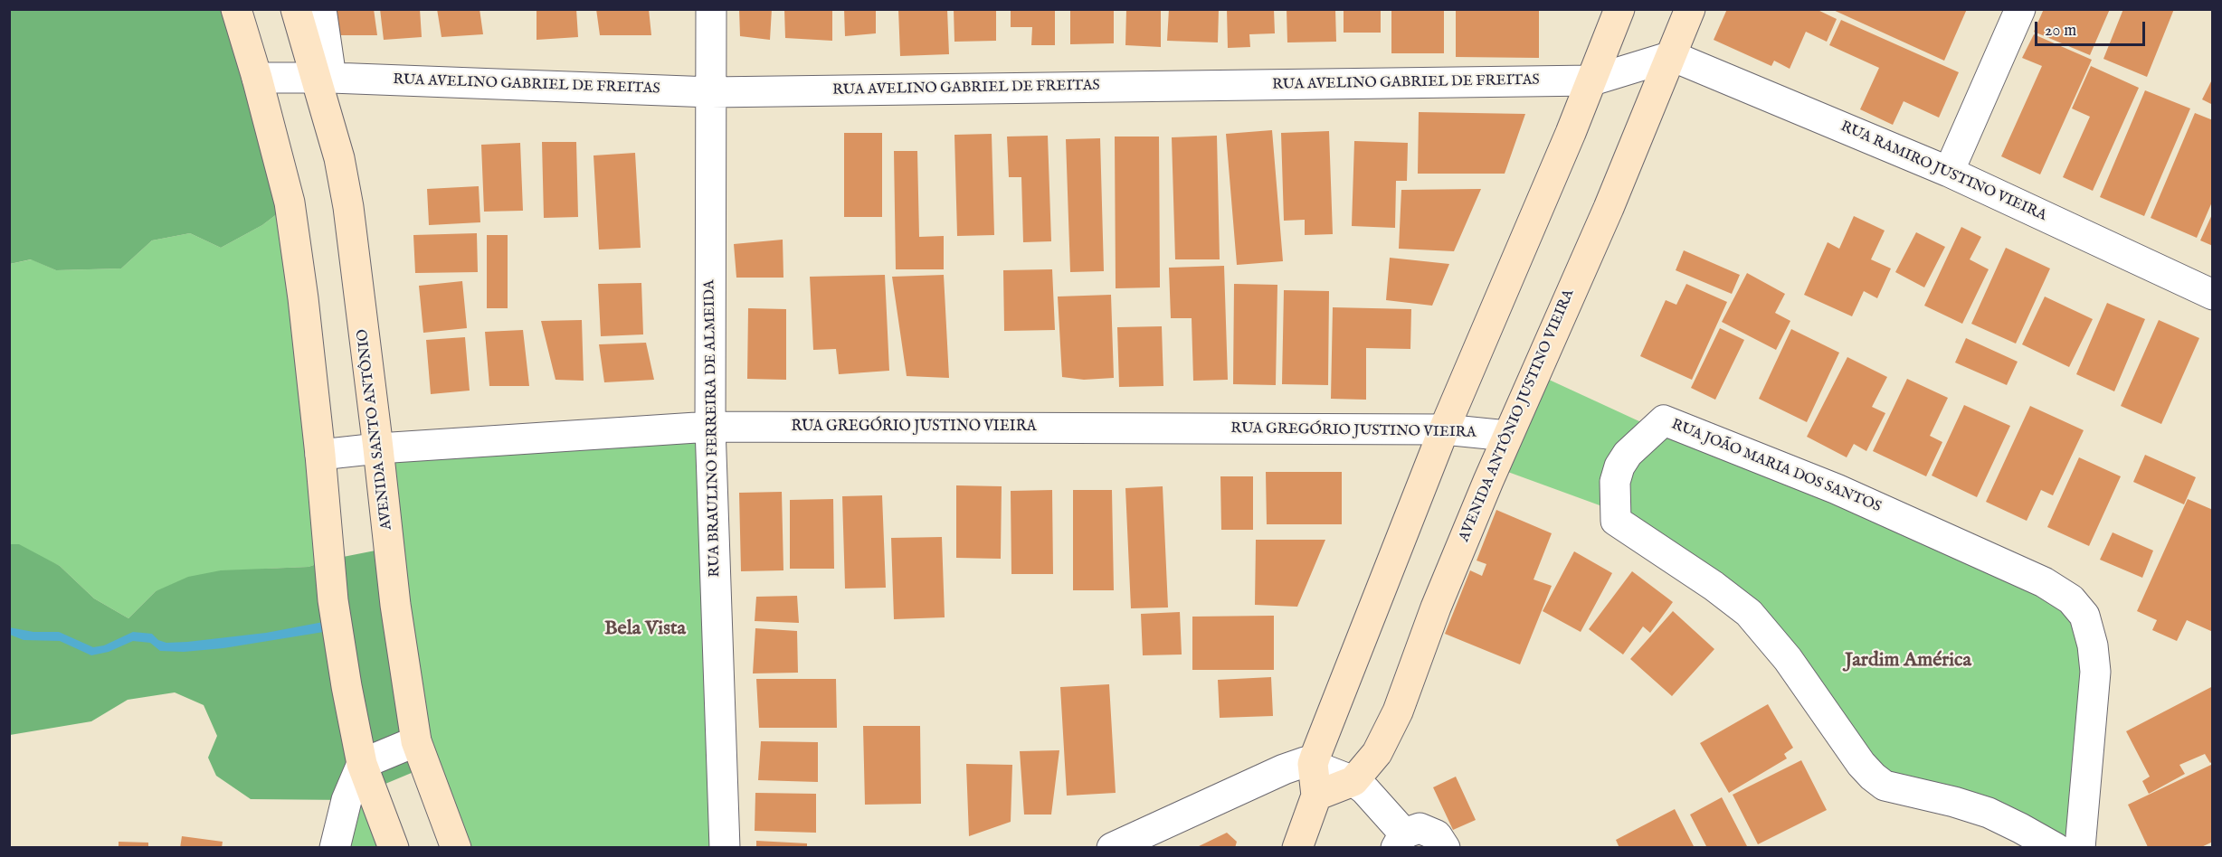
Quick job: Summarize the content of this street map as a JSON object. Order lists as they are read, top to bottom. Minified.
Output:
{"streets":{"main road":["AVENIDA ANTÔNIO JUSTINO VIEIRA","AVENIDA SANTO ANTÔNIO"],"street":["RUA AVELINO GABRIEL DE FREITAS","RUA RAMIRO JUSTINO VIEIRA","RUA GREGÓRIO JUSTINO VIEIRA","RUA BRAULINO FERREIRA DE ALMEIDA","RUA JOÃO MARIA DOS SANTOS"]},"crossings":[["RUA AVELINO GABRIEL DE FREITAS","RUA RAMIRO JUSTINO VIEIRA"],["RUA AVELINO GABRIEL DE FREITAS","AVENIDA ANTÔNIO JUSTINO VIEIRA"],["RUA AVELINO GABRIEL DE FREITAS","RUA BRAULINO FERREIRA DE ALMEIDA"],["RUA AVELINO GABRIEL DE FREITAS","AVENIDA SANTO ANTÔNIO"],["RUA RAMIRO JUSTINO VIEIRA","AVENIDA ANTÔNIO JUSTINO VIEIRA"],["AVENIDA ANTÔNIO JUSTINO VIEIRA","RUA GREGÓRIO JUSTINO VIEIRA"],["RUA GREGÓRIO JUSTINO VIEIRA","RUA BRAULINO FERREIRA DE ALMEIDA"],["RUA GREGÓRIO JUSTINO VIEIRA","AVENIDA SANTO ANTÔNIO"]],"districts":["Bela Vista","Jardim América"],"scale_bar":"20 m"}
